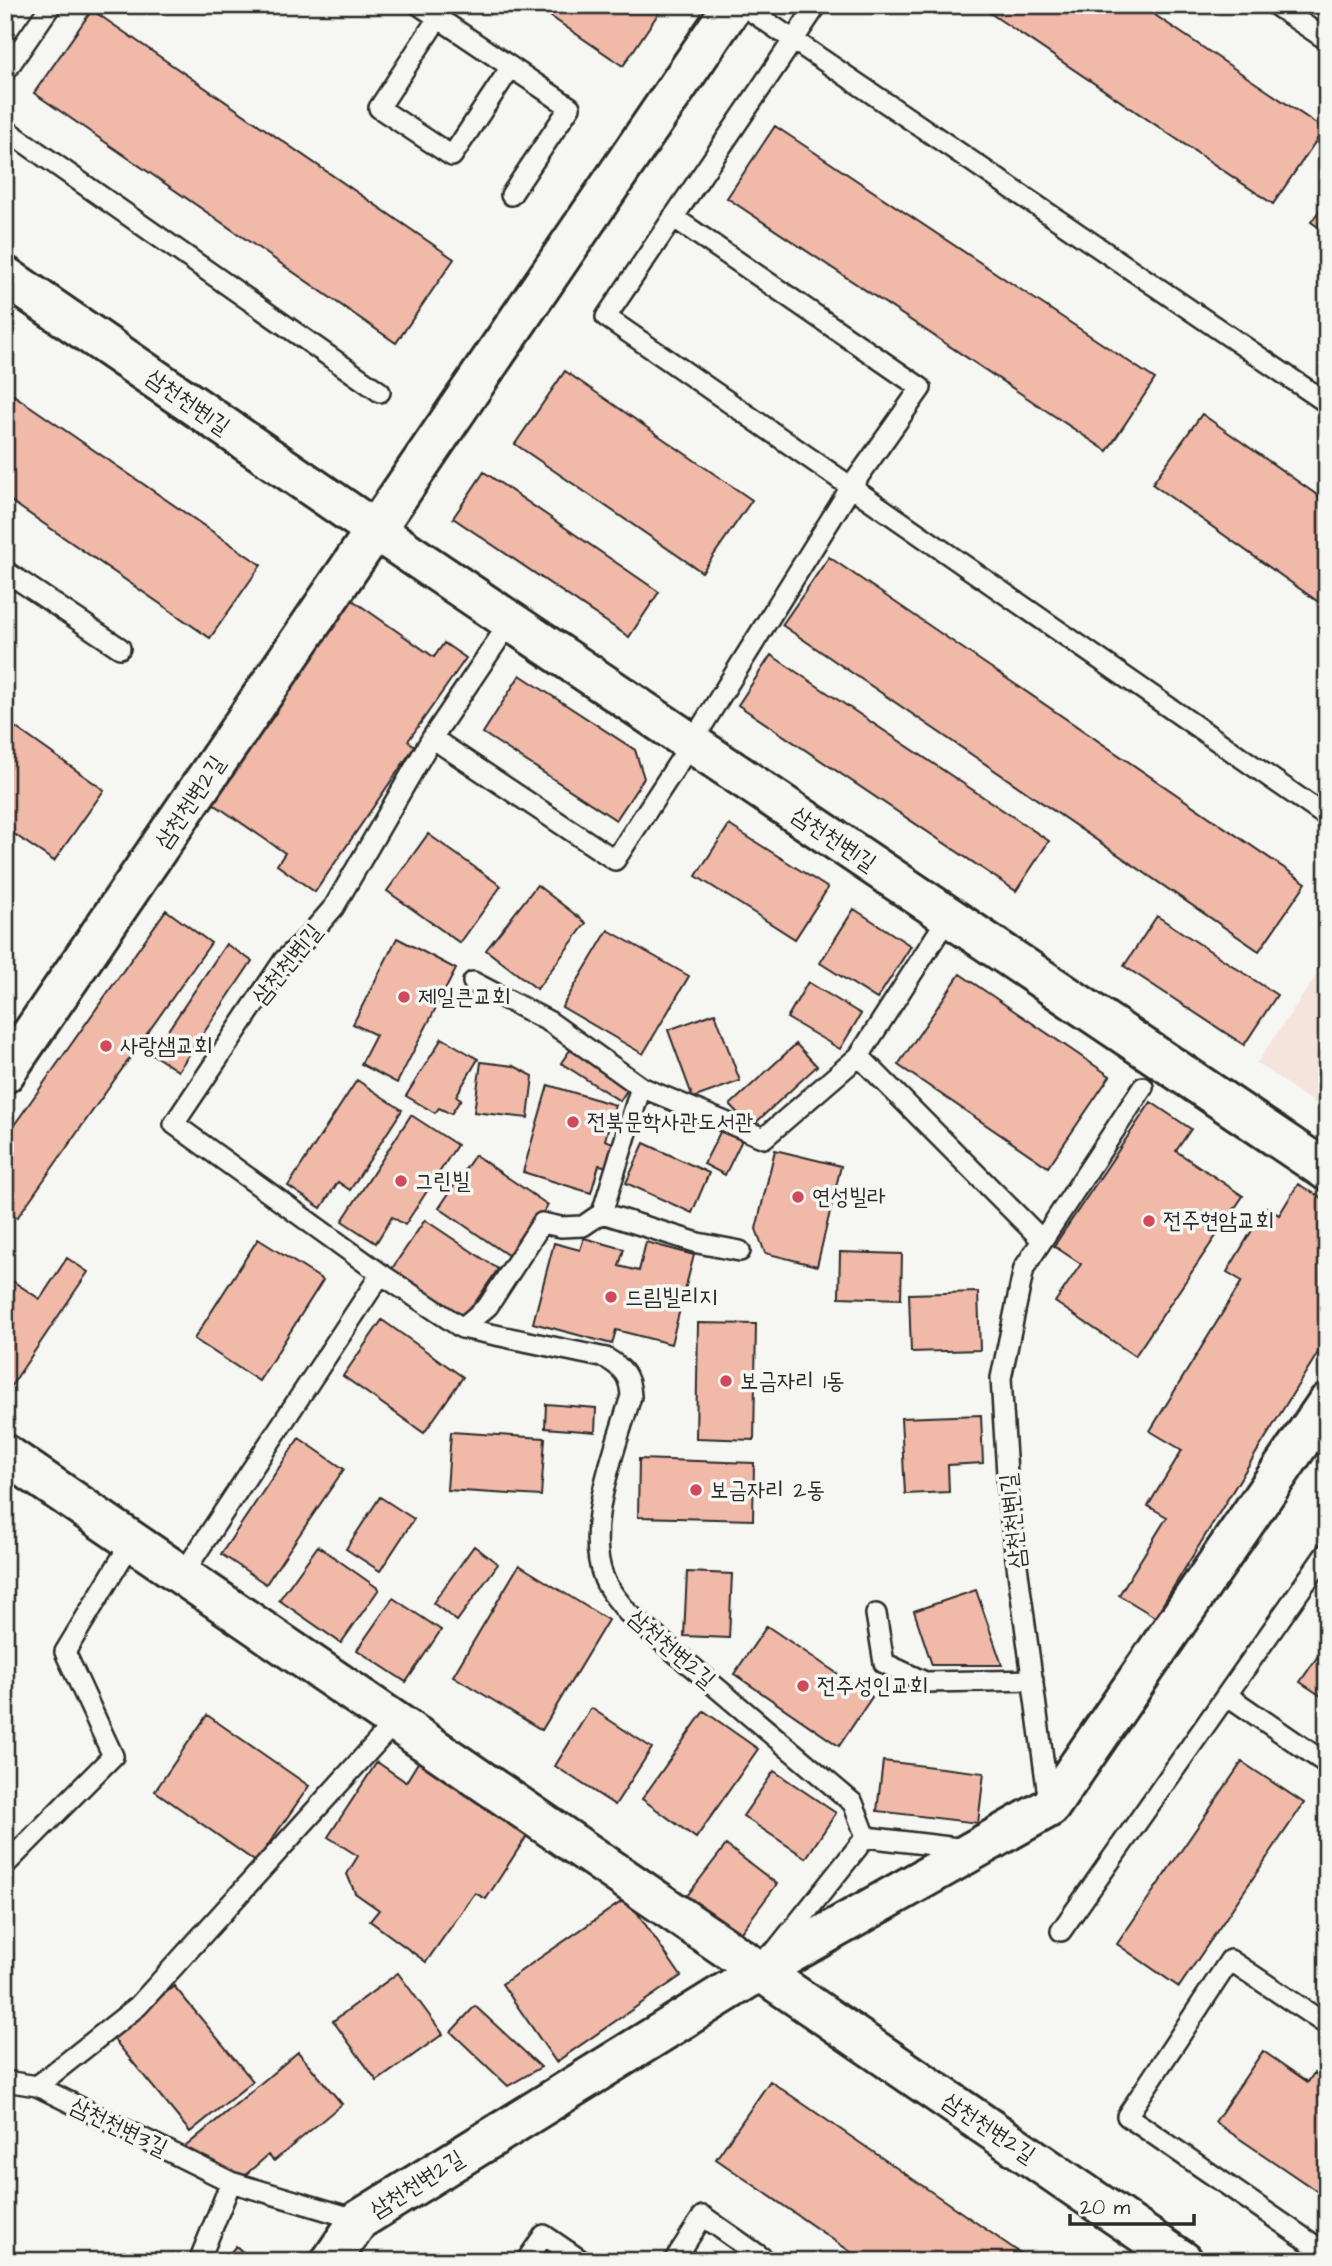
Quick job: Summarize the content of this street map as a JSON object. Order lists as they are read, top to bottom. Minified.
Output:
{"streets":{"street":["삼천천변1길","삼천천변2길"],"lane":["삼천천변3길"]},"crossings":[["삼천천변1길","삼천천변2길"],["삼천천변2길","삼천천변3길"]],"places":["제일큰교회","사랑샘교회","전북문학사관도서관","그린빌","연성빌라","전주현암교회","드림빌리지","보금자리 1동","보금자리 2동","전주성인교회"],"scale_bar":"20 m"}
